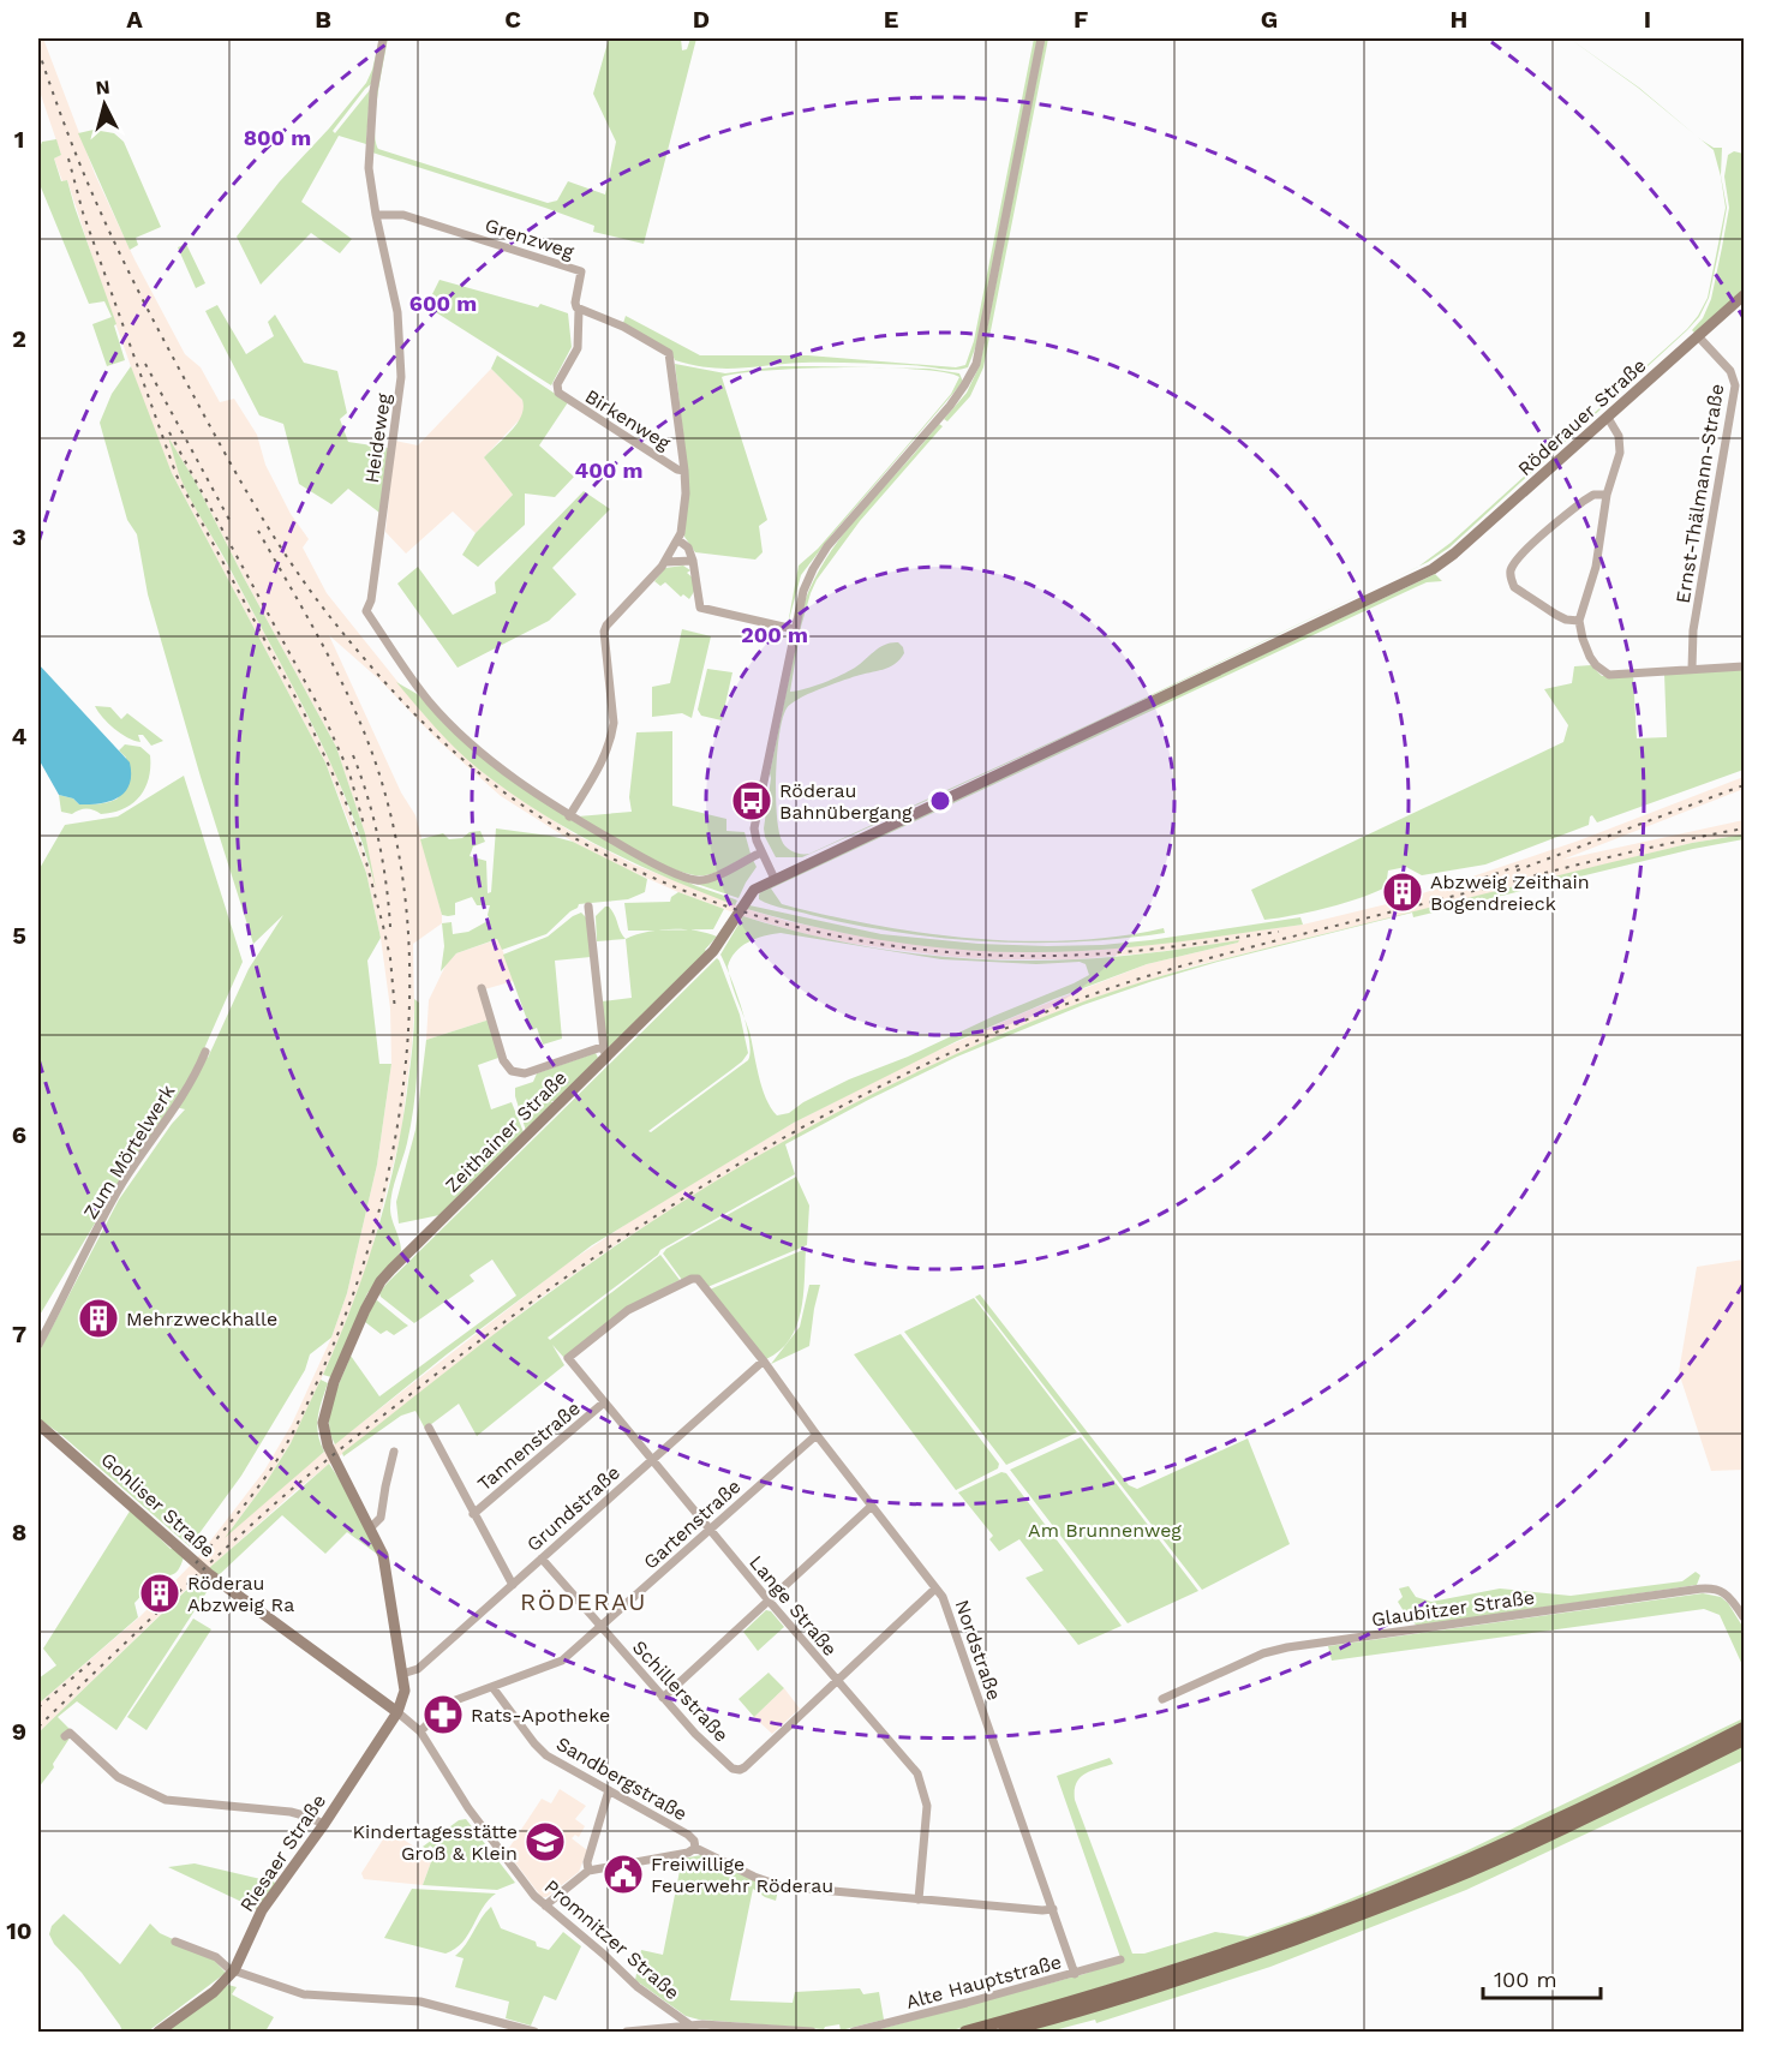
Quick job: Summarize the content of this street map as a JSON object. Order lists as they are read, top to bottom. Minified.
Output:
{"streets":{"street":["Grenzweg","Röderauer Straße","Birkenweg","Heideweg","Ernst-Thälmann-Straße","Zeithainer Straße","Zum Mörtelwerk","Tannenstraße","Gohliser Straße","Grundstraße","Gartenstraße","Lange Straße","Glaubitzer Straße","Nordstraße","Schillerstraße","Sandbergstraße","Riesaer Straße","Promnitzer Straße","Alte Hauptstraße"]},"crossings":[["Grenzweg","Birkenweg"],["Grenzweg","Heideweg"],["Röderauer Straße","Ernst-Thälmann-Straße"],["Röderauer Straße","Zeithainer Straße"],["Tannenstraße","Lange Straße"],["Gohliser Straße","Riesaer Straße"],["Gohliser Straße","Promnitzer Straße"],["Grundstraße","Lange Straße"],["Grundstraße","Nordstraße"],["Grundstraße","Schillerstraße"],["Gartenstraße","Lange Straße"],["Gartenstraße","Nordstraße"],["Gartenstraße","Schillerstraße"],["Gartenstraße","Sandbergstraße"],["Gartenstraße","Promnitzer Straße"],["Lange Straße","Nordstraße"],["Lange Straße","Schillerstraße"],["Lange Straße","Sandbergstraße"],["Nordstraße","Sandbergstraße"],["Nordstraße","Alte Hauptstraße"],["Riesaer Straße","Promnitzer Straße"]],"districts":["RÖDERAU"],"parks":["Am Brunnenweg"],"places":{"bus stop":["Röderau Bahnübergang"],"building":["Abzweig Zeithain Bogendreieck","Mehrzweckhalle","Röderau Abzweig Ra"],"pharmacy":["Rats-Apotheke"],"school or university":["Kindertagesstätte Groß & Klein"],"public building":["Freiwillige Feuerwehr Röderau"]},"scale_bar":"100 m","north":"top","grid":{"columns":["A","B","C","D","E","F","G","H","I"],"rows":["1","2","3","4","5","6","7","8","9","10"]},"rings":["800 m","600 m","400 m","200 m"]}
